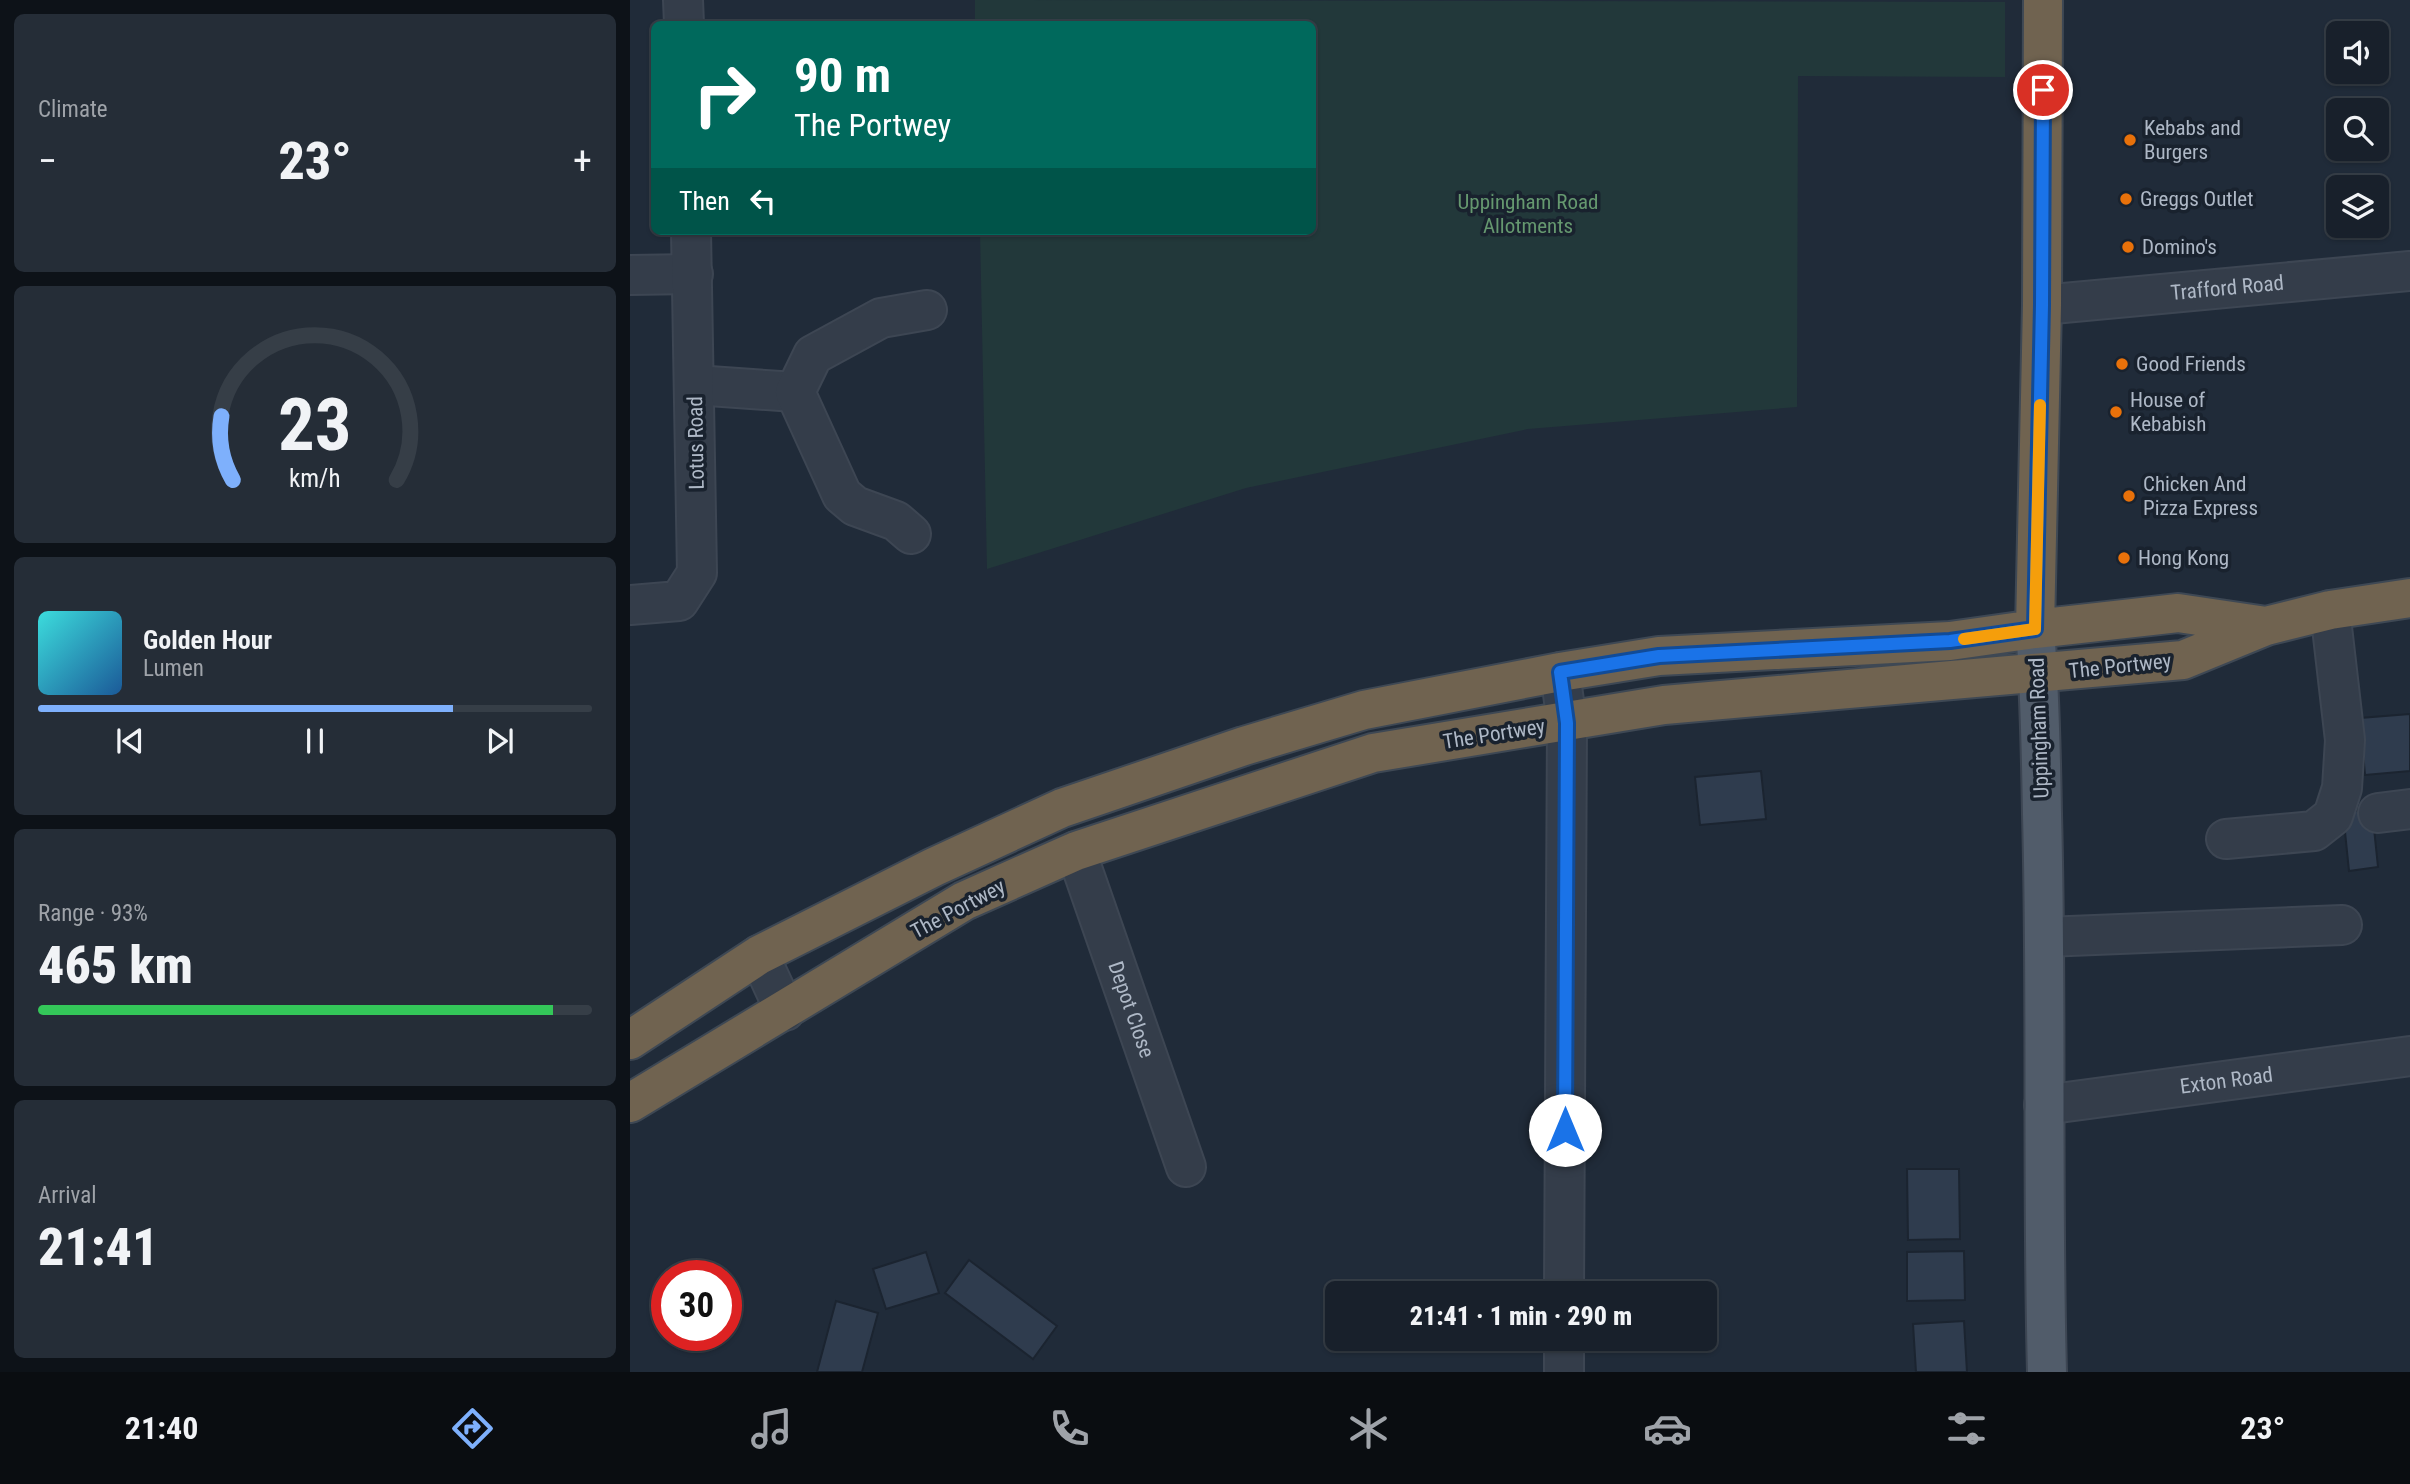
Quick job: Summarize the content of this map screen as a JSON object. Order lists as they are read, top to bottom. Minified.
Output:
{"streets":{"highway":["The Portwey","Uppingham Road"],"street":["Trafford Road","Lotus Road","Depot Close","Exton Road"]},"crossings":[["Trafford Road","Uppingham Road"],["The Portwey","Uppingham Road"],["The Portwey","Depot Close"],["Uppingham Road","Exton Road"]],"parks":["Uppingham Road Allotments"],"places":["Kebabs and Burgers","Greggs Outlet","Domino's","Good Friends","House of Kebabish","Chicken And Pizza Express","Hong Kong"],"page":{"tile":["Climate",["Range · 93%","465 km"],["Arrival","21:41"]],"turn":["90 m","The Portwey"],"heat":["−","23°","+"],"then":"Then","song":["Golden Hour","Lumen"],"limit":"30","trip":"21:41 · 1 min · 290 m","tabs":["21:40","23°"],"gauge":["23","km/h"]}}
